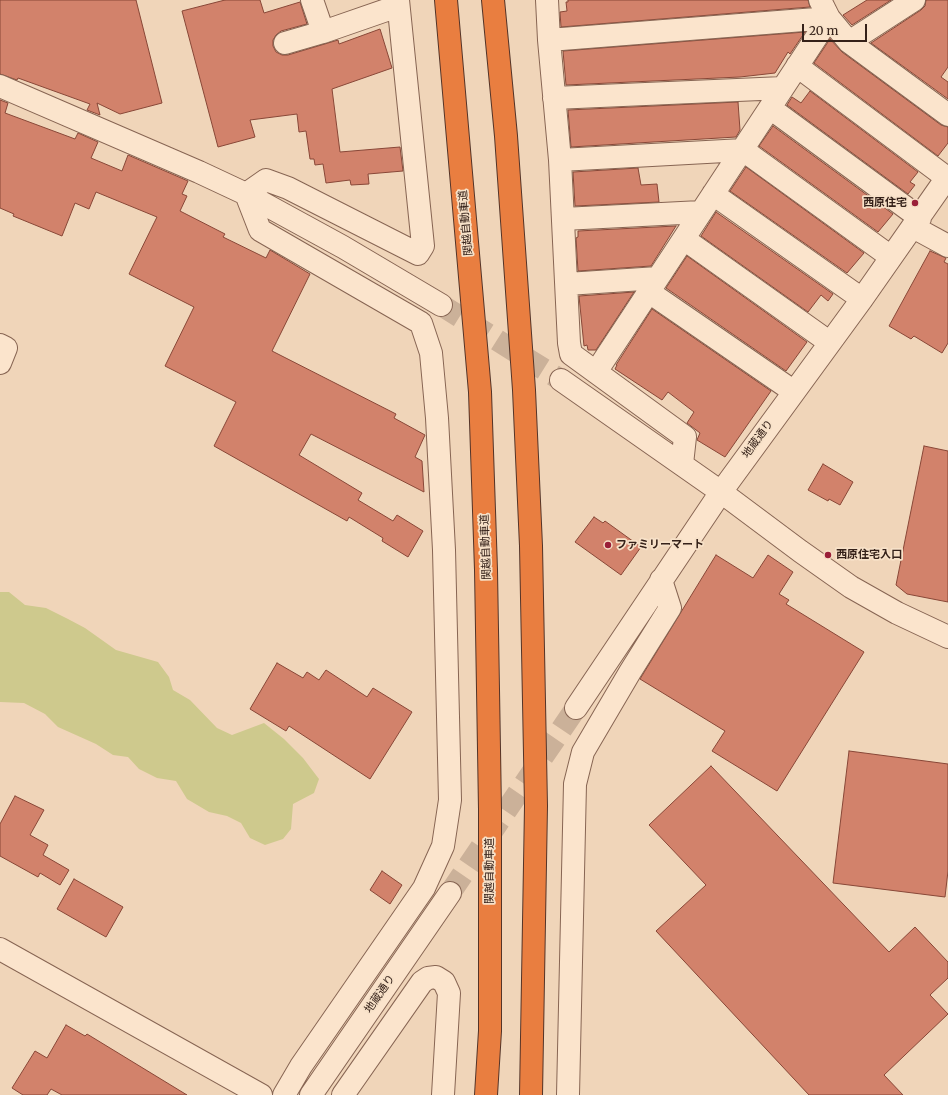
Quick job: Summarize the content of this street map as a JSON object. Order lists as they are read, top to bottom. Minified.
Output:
{"streets":{"highway":["関越自動車道"],"street":["地蔵通り"]},"places":["西原住宅","ファミリーマート","西原住宅入口"],"scale_bar":"20 m"}
